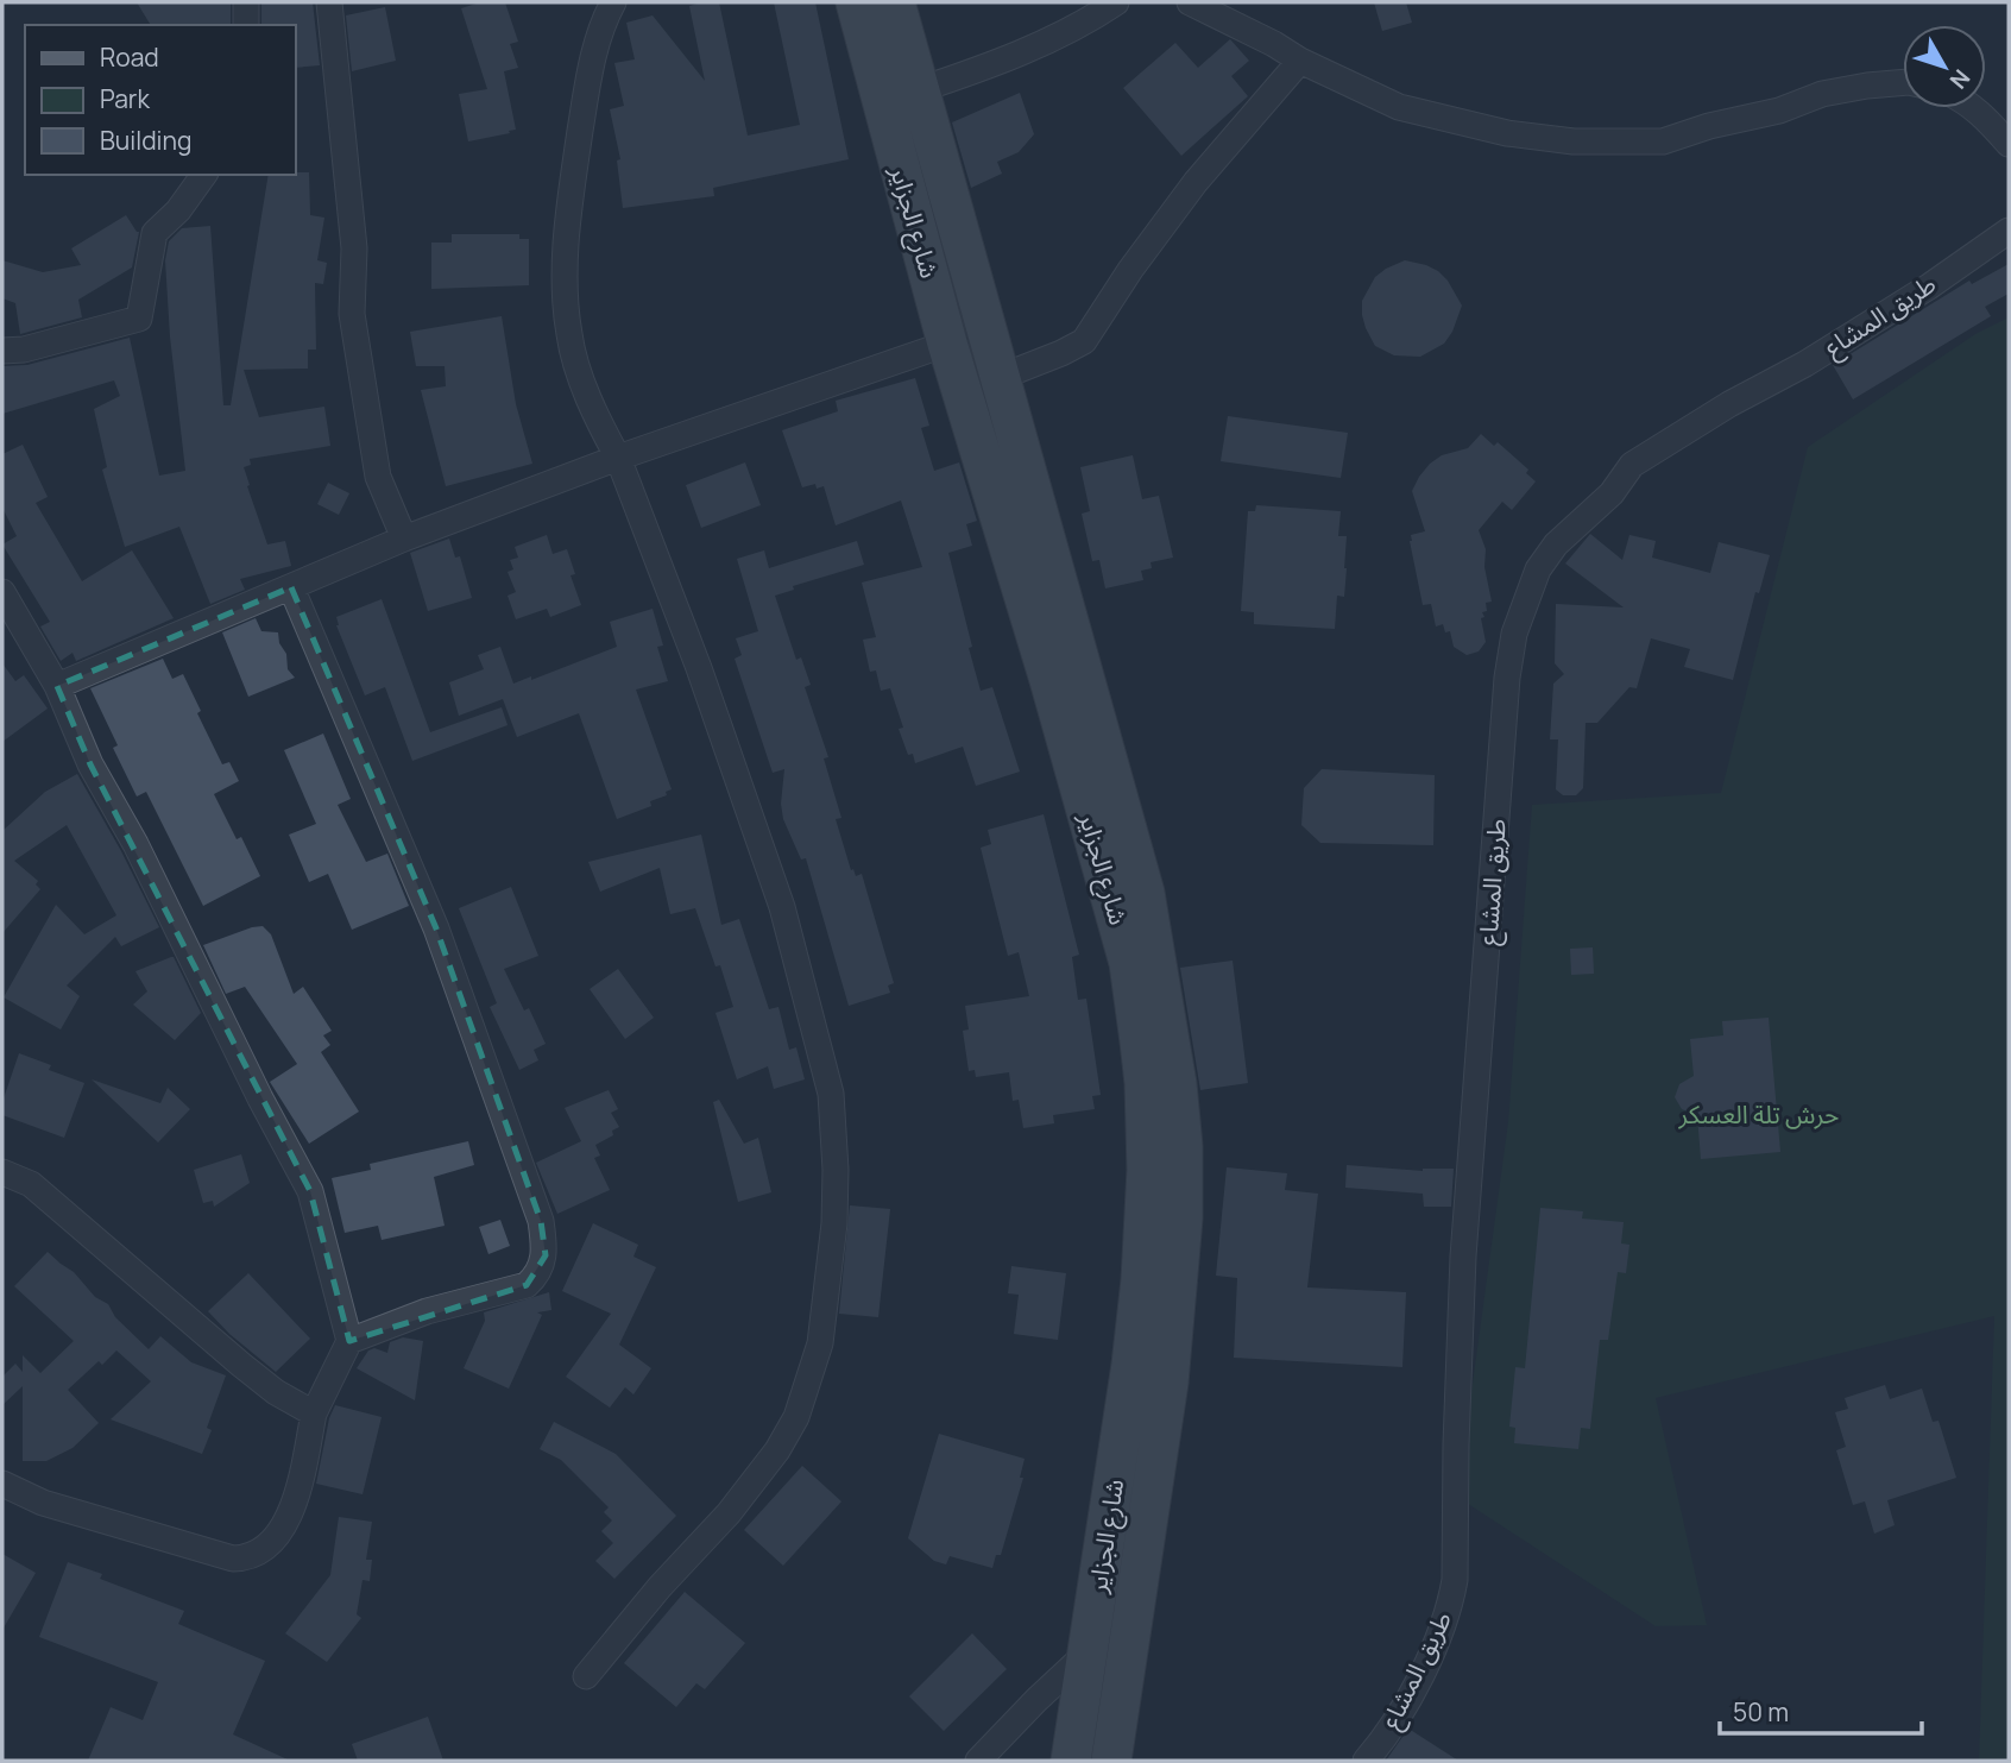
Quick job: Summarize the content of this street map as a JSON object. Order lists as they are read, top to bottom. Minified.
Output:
{"streets":{"main road":["شارع الجزاير"],"street":["طريق المشاع"]},"parks":["حرش تلة العسكر"],"legend":["Road","Park","Building"],"scale_bar":"50 m","north":"bottom right"}
